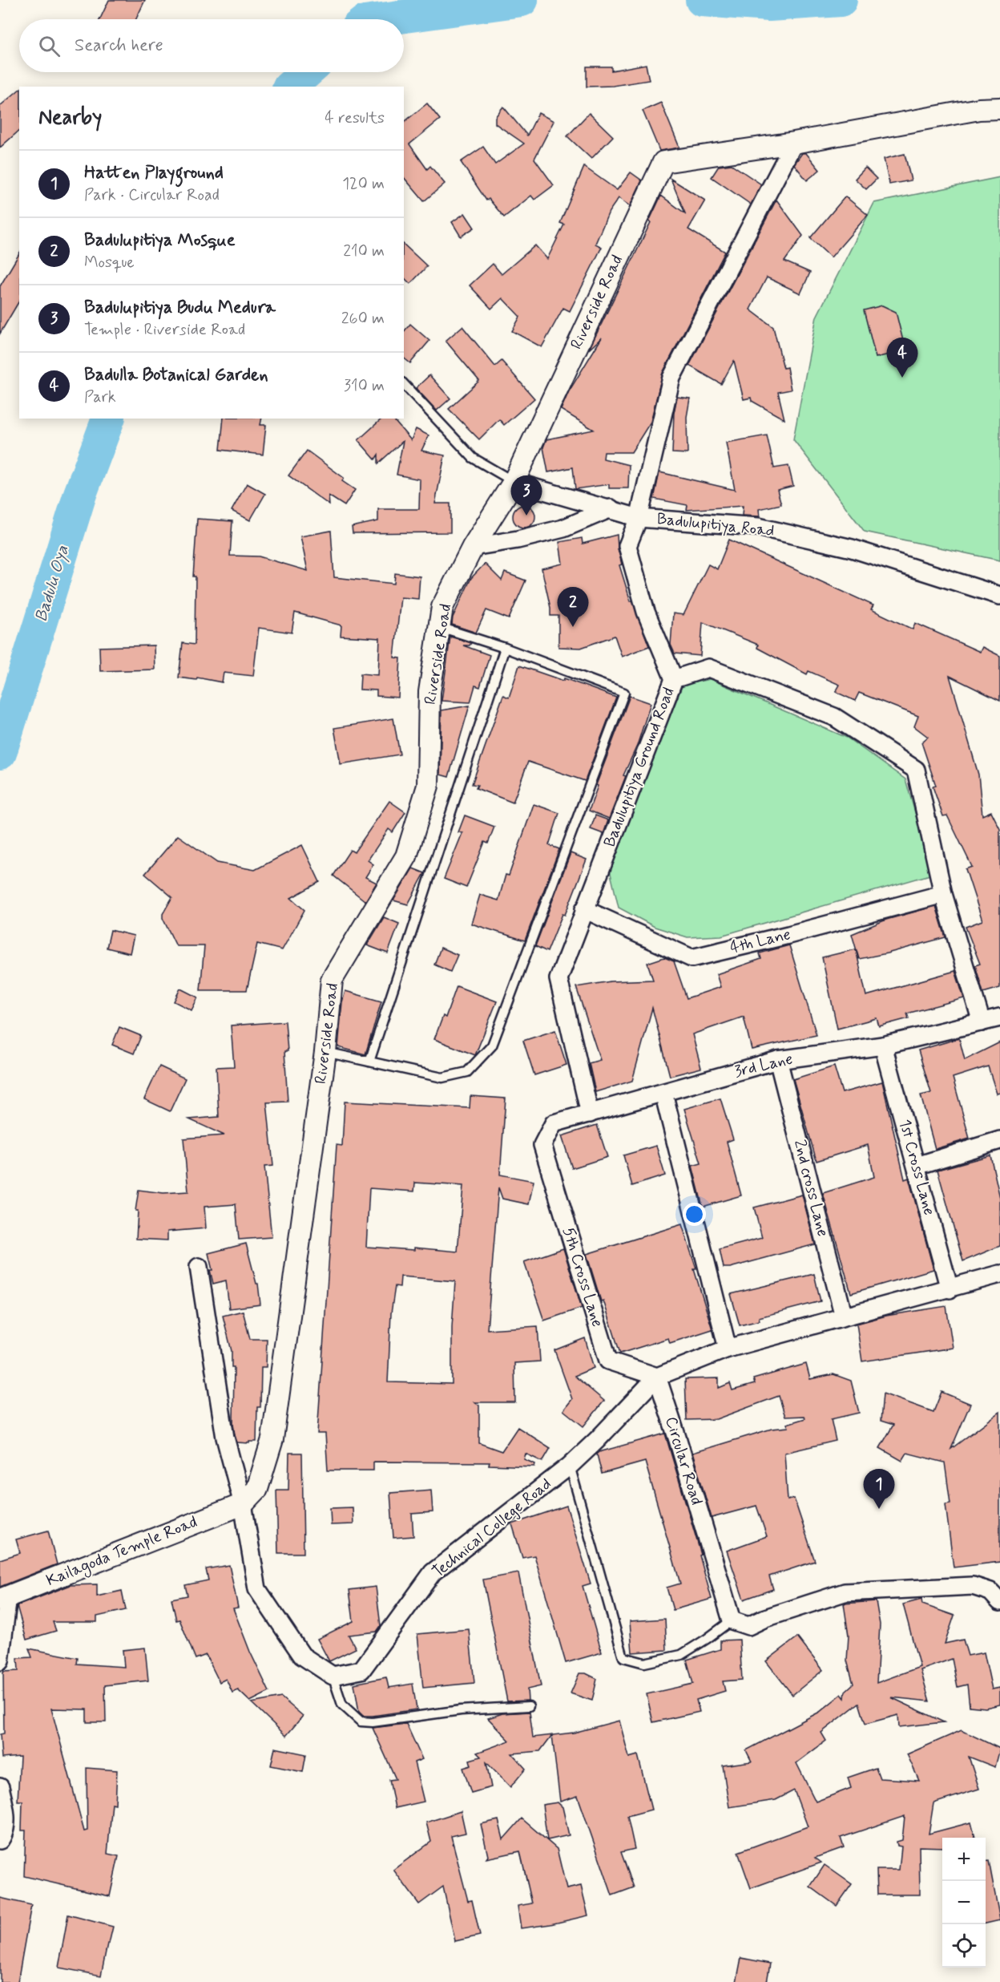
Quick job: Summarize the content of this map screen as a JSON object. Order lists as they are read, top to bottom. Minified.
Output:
{"streets":{"street":["Riverside Road","Badulupitiya Road","Badulupitiya Ground Road","4th Lane","3rd Lane","1st Cross Lane","2nd cross Lane","5th Cross Lane","Circular Road","Technical College Road","Kailagoda Temple Road"]},"crossings":[["Riverside Road","Badulupitiya Road"],["Riverside Road","Kailagoda Temple Road"],["Badulupitiya Ground Road","4th Lane"],["Badulupitiya Ground Road","3rd Lane"],["3rd Lane","1st Cross Lane"],["3rd Lane","2nd cross Lane"],["3rd Lane","5th Cross Lane"],["5th Cross Lane","Circular Road"],["5th Cross Lane","Technical College Road"],["Circular Road","Technical College Road"]],"water":["Badulu Oya"],"page":{"search":"Search here","heading":["Nearby","4 results"],"list":[{"mark":"1","name":"Hatten Playground","note":"Park · Circular Road","value":"120 m"},{"mark":"2","name":"Badulupitiya Mosque","note":"Mosque","value":"210 m"},{"mark":"3","name":"Badulupitiya Budu Medura","note":"Temple · Riverside Road","value":"260 m"},{"mark":"4","name":"Badulla Botanical Garden","note":"Park","value":"310 m"}],"pins":["4","3","2","1"],"map_buttons":["+","−"]}}
